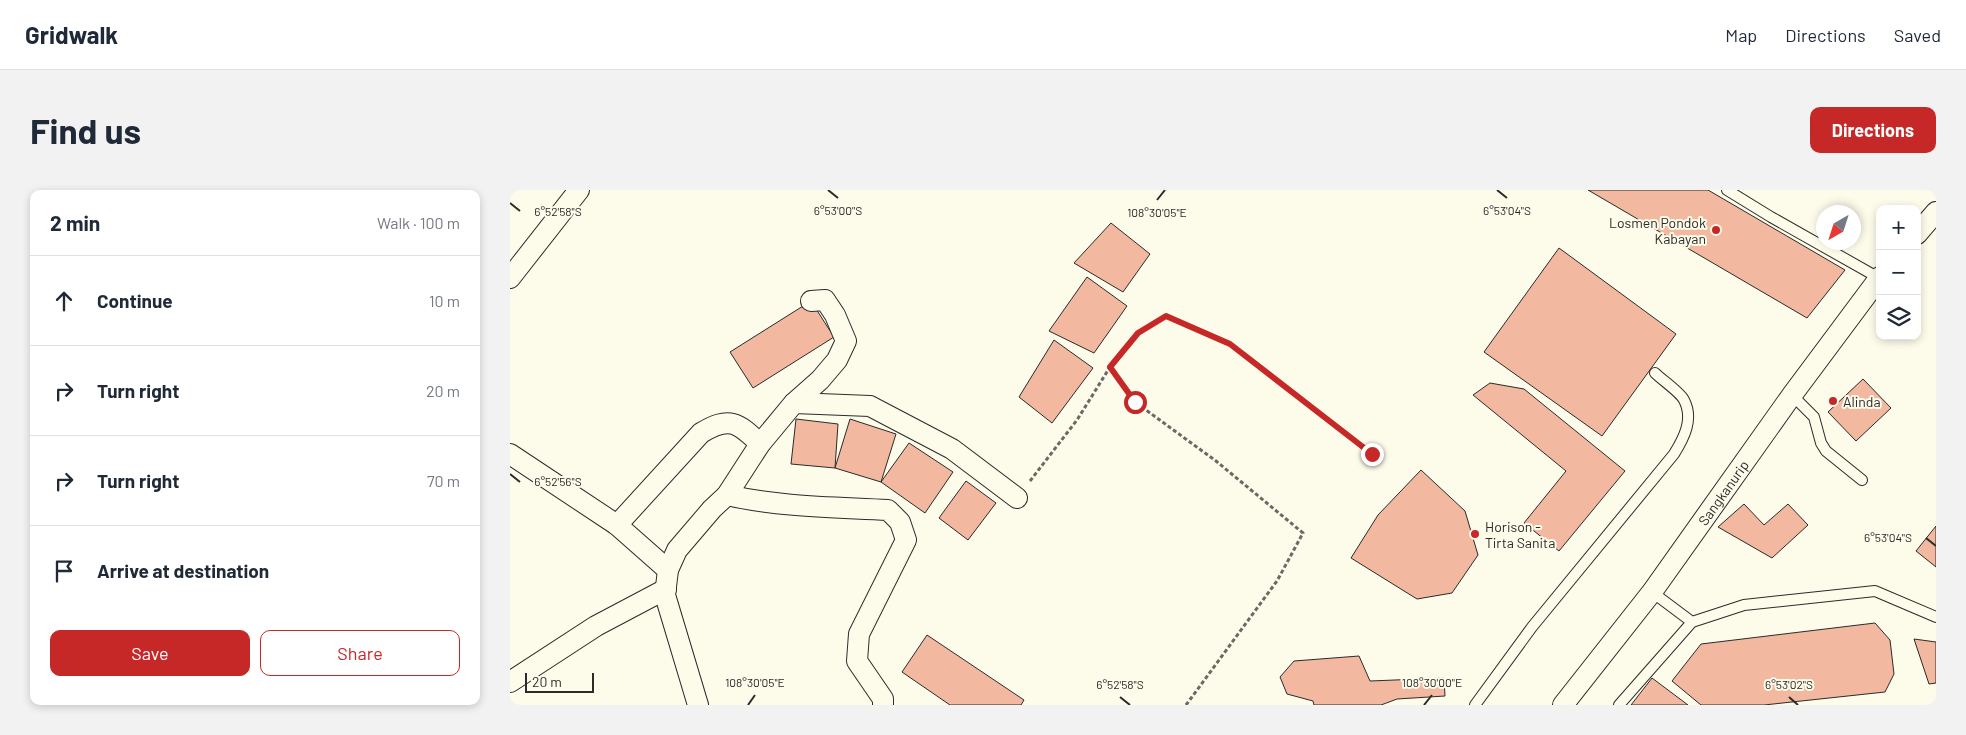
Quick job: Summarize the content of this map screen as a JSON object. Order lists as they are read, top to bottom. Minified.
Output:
{"streets":{"street":["Sangkanurip"]},"places":["Losmen Pondok Kabayan","Alinda","Horison - Tirta Sanita"],"scale_bar":"20 m","north":"bottom left","page":{"header":"Gridwalk","nav":["Map","Directions","Saved"],"buttons":["Directions",["Save","Share"]],"title":"Find us","heading":["2 min","Walk · 100 m"],"map_buttons":["+","−"],"list":[["Continue","10 m"],["Turn right","20 m"],["Turn right","70 m"],"Arrive at destination"],"scale":"20 m"},"coordinates":["6°53'00\"S","6°53'04\"S","6°52'58\"S","108°30'05\"E","6°52'56\"S","108°30'00\"E","6°53'02\"S"]}
